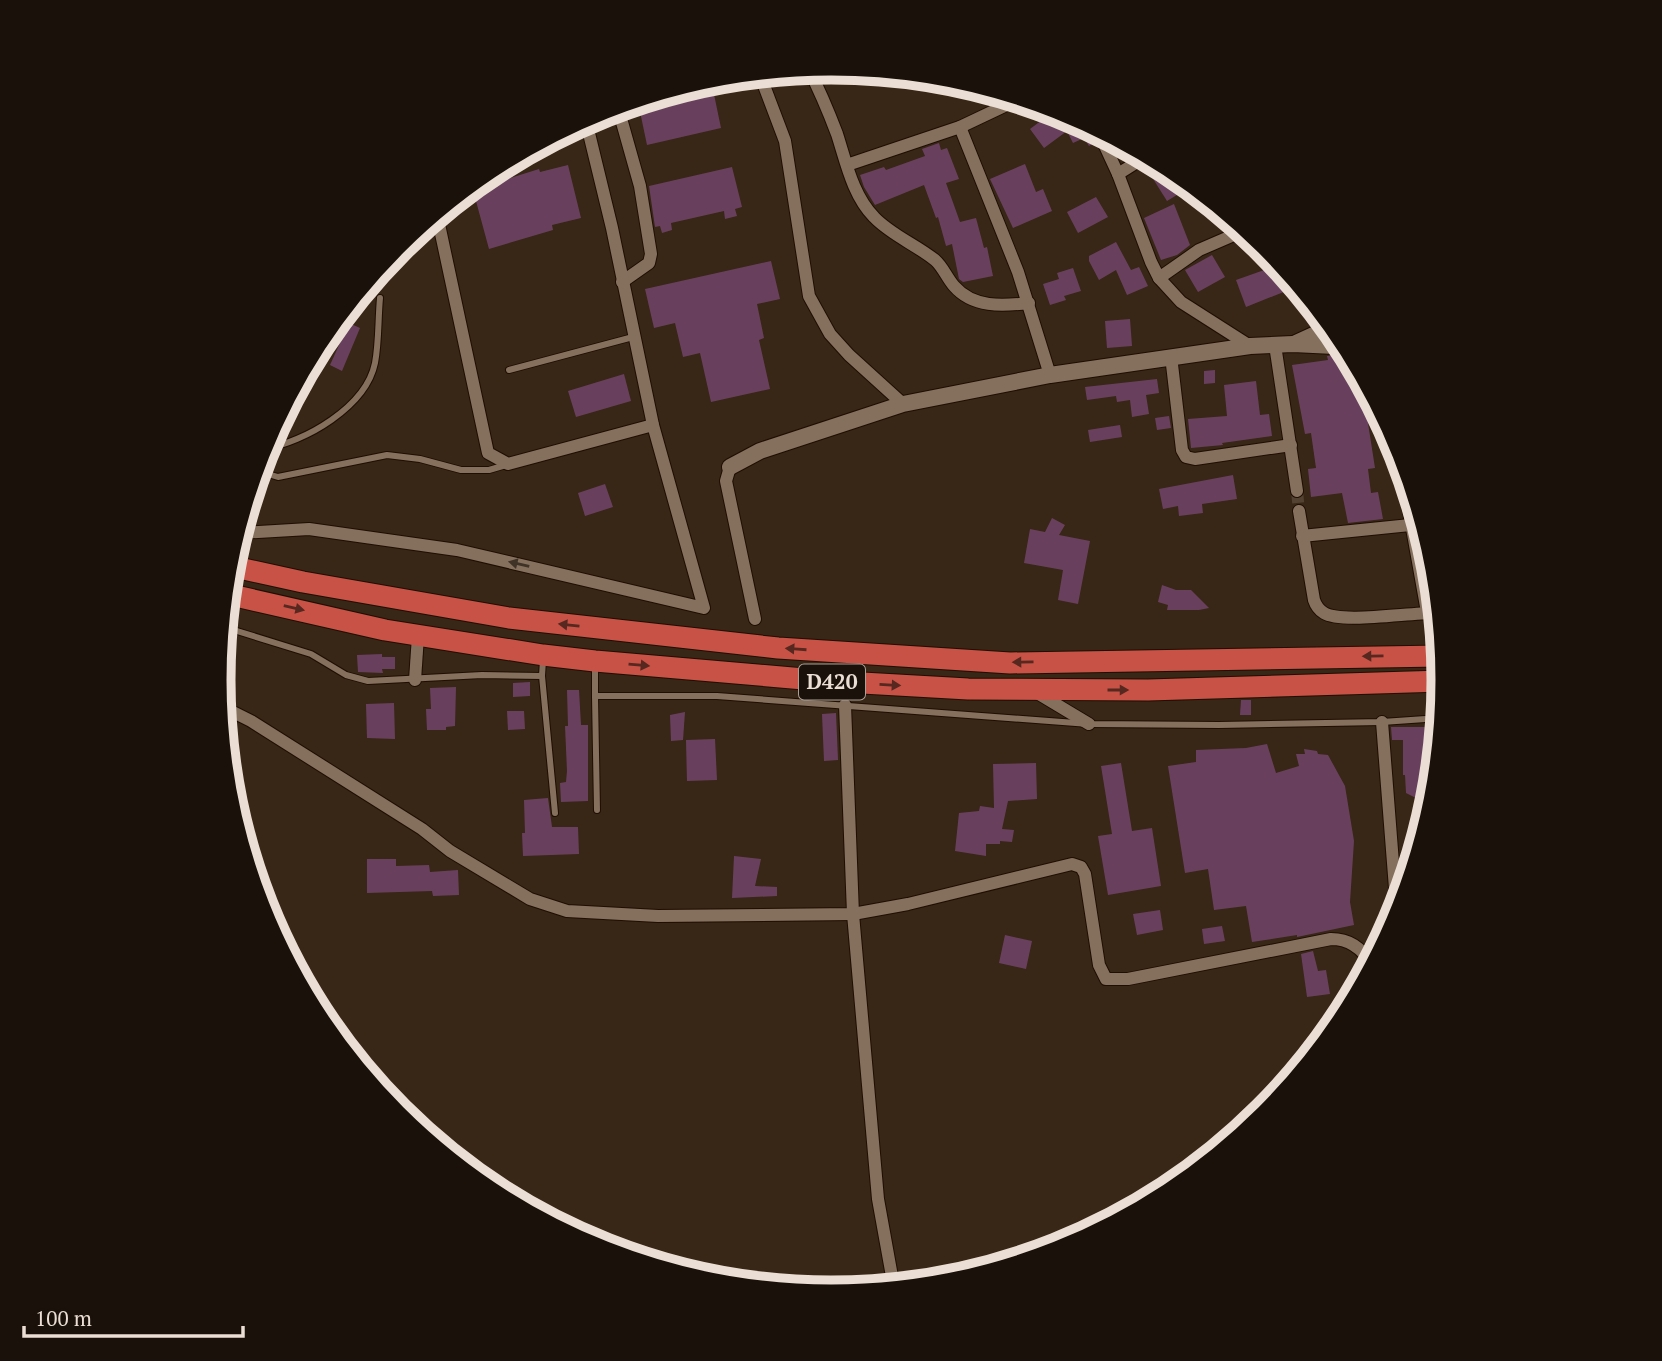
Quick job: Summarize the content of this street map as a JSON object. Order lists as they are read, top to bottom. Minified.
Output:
{"streets":{"highway":["D420"]},"scale_bar":"100 m"}
